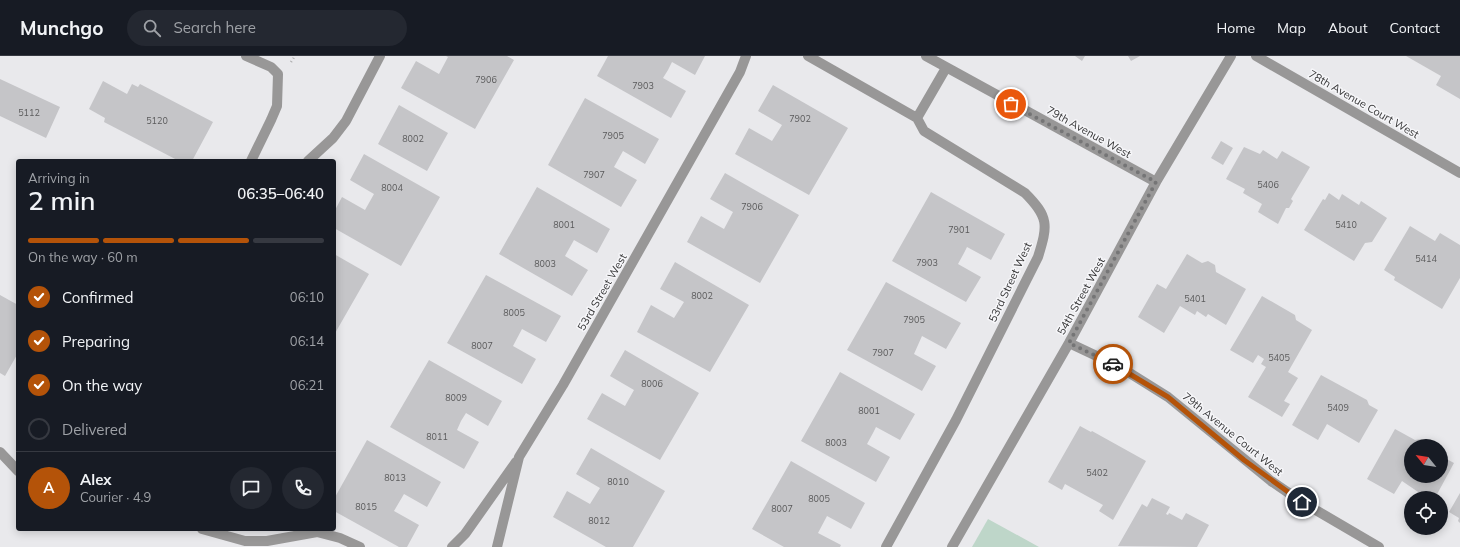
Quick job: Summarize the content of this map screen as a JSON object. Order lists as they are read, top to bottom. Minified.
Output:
{"streets":{"street":["78th Avenue Court West","79th Avenue West","53rd Street West","54th Street West","79th Avenue Court West"]},"crossings":[["79th Avenue West","54th Street West"],["54th Street West","79th Avenue Court West"]],"house_numbers":["7906","7903","5112","7902","5120","7905","8002","7907","5406","8004","7906","8001","5410","7901","5414","7903","8003","8002","5401","8005","7905","8007","7907","5405","8006","8009","5409","8001","8011","8003","5402","8013","8010","8005","8015","8007","8012"],"north":"top left","page":{"header":"Munchgo","search":"Search here","nav":["Home","Map","About","Contact"],"heading":["2 min","Arriving in","06:35–06:40"],"panel":["Alex","Courier · 4.9"],"bar":"On the way · 60 m","list":[["Confirmed","06:10"],["Preparing","06:14"],["On the way","06:21"],"Delivered"],"round":"A"}}
